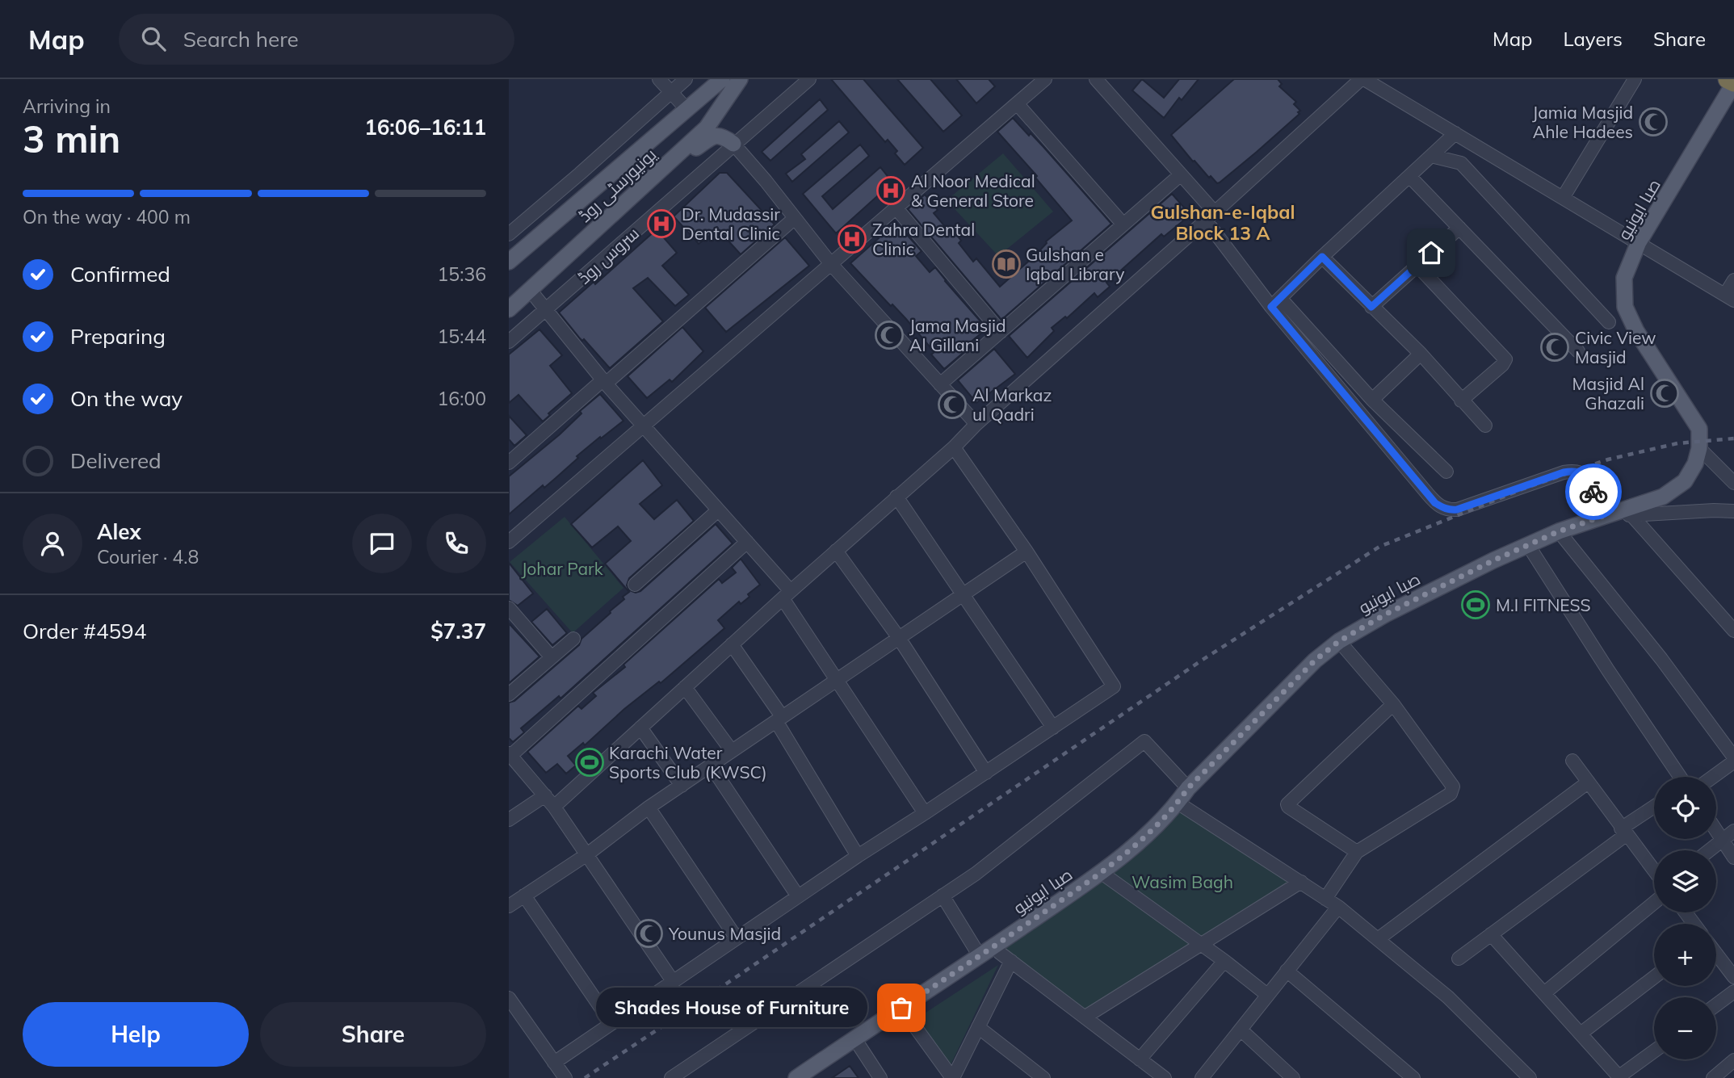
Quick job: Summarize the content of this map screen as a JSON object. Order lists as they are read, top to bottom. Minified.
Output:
{"streets":{"main road":["یونیورسٹی روڈ","صبا ایونیو"],"street":["سروس روڈ"]},"districts":["Gulshan-e-Iqbal Block 13 A"],"parks":["Johar Park","Wasim Bagh"],"places":{"mosque":["Jamia Masjid Ahle Hadees","Jama Masjid Al Gillani","Civic View Masjid","Masjid Al Ghazali","Al Markaz ul Qadri","Younus Masjid"],"hospital":["Al Noor Medical & General Store","Dr. Mudassir Dental Clinic","Zahra Dental Clinic"],"library":["Gulshan e Iqbal Library"],"sports":["M.I FITNESS","Karachi Water Sports Club (KWSC)"],"other":["Shades House of Furniture"]},"page":{"header":"Map","search":"Search here","nav":["Map","Layers","Share"],"heading":["3 min","Arriving in","16:06–16:11"],"panel":["Alex","Courier · 4.8","Order #4594","$7.37"],"bar":"On the way · 400 m","list":[["Confirmed","15:36"],["Preparing","15:44"],["On the way","16:00"],"Delivered"],"map_buttons":["+","−"],"bubble":"Shades House of Furniture","buttons":["Help","Share"]}}
